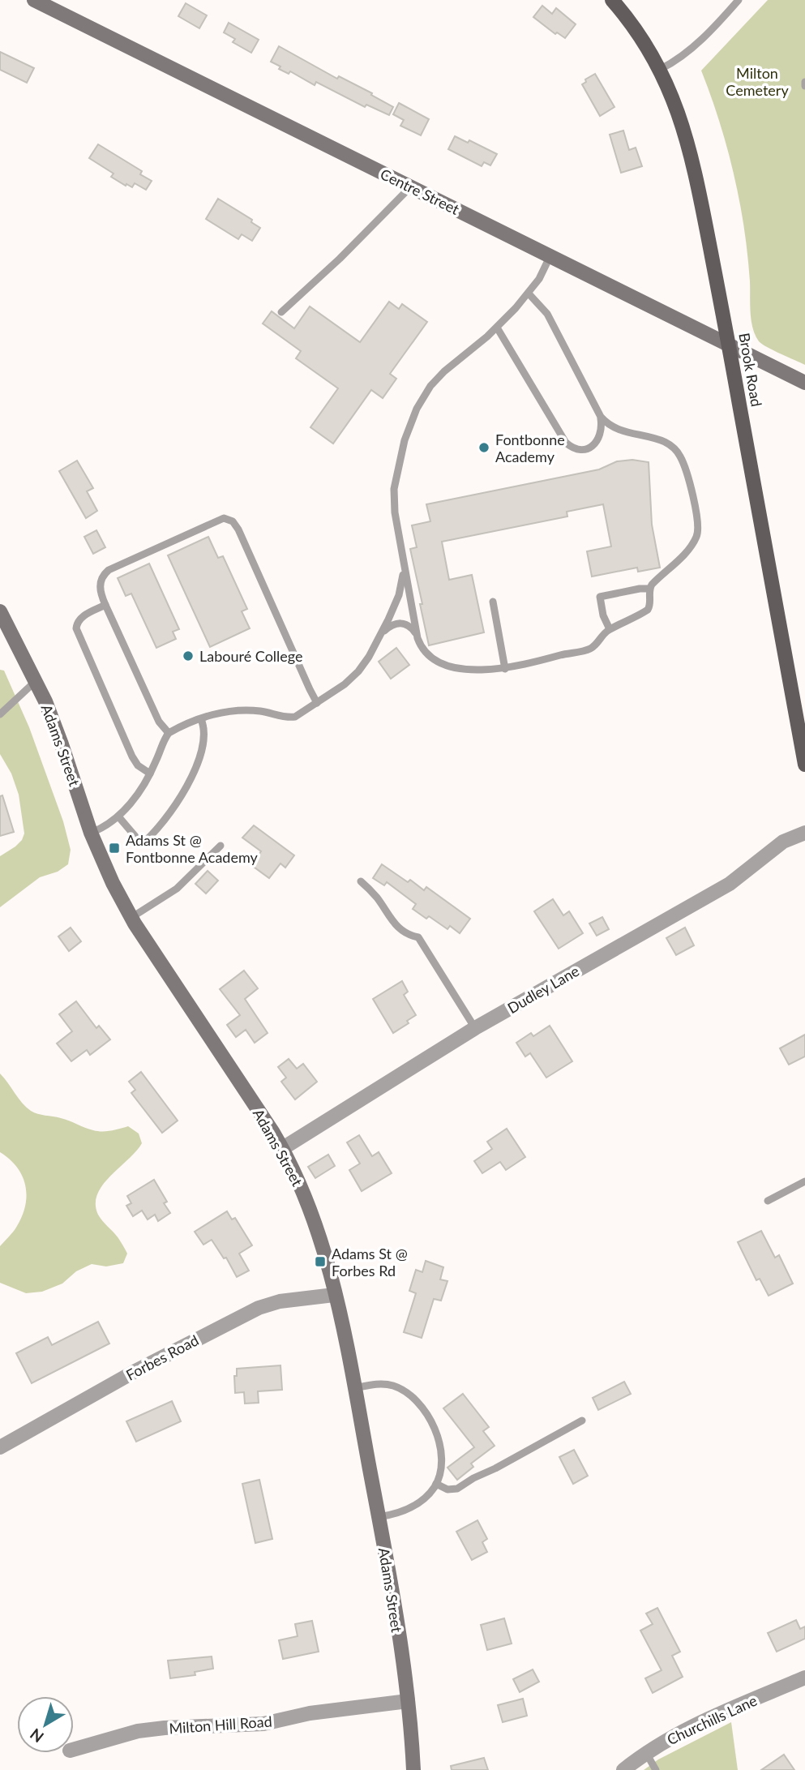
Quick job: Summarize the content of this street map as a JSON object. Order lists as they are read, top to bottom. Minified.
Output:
{"streets":{"main road":["Centre Street","Brook Road","Adams Street"],"street":["Dudley Lane","Forbes Road","Churchills Lane","Milton Hill Road"]},"crossings":[["Centre Street","Brook Road"],["Adams Street","Dudley Lane"],["Adams Street","Forbes Road"],["Adams Street","Milton Hill Road"]],"parks":["Milton Cemetery"],"places":{"other":["Fontbonne Academy","Labouré College"],"transit":["Adams St @ Fontbonne Academy","Adams St @ Forbes Rd"]},"north":"bottom left"}
